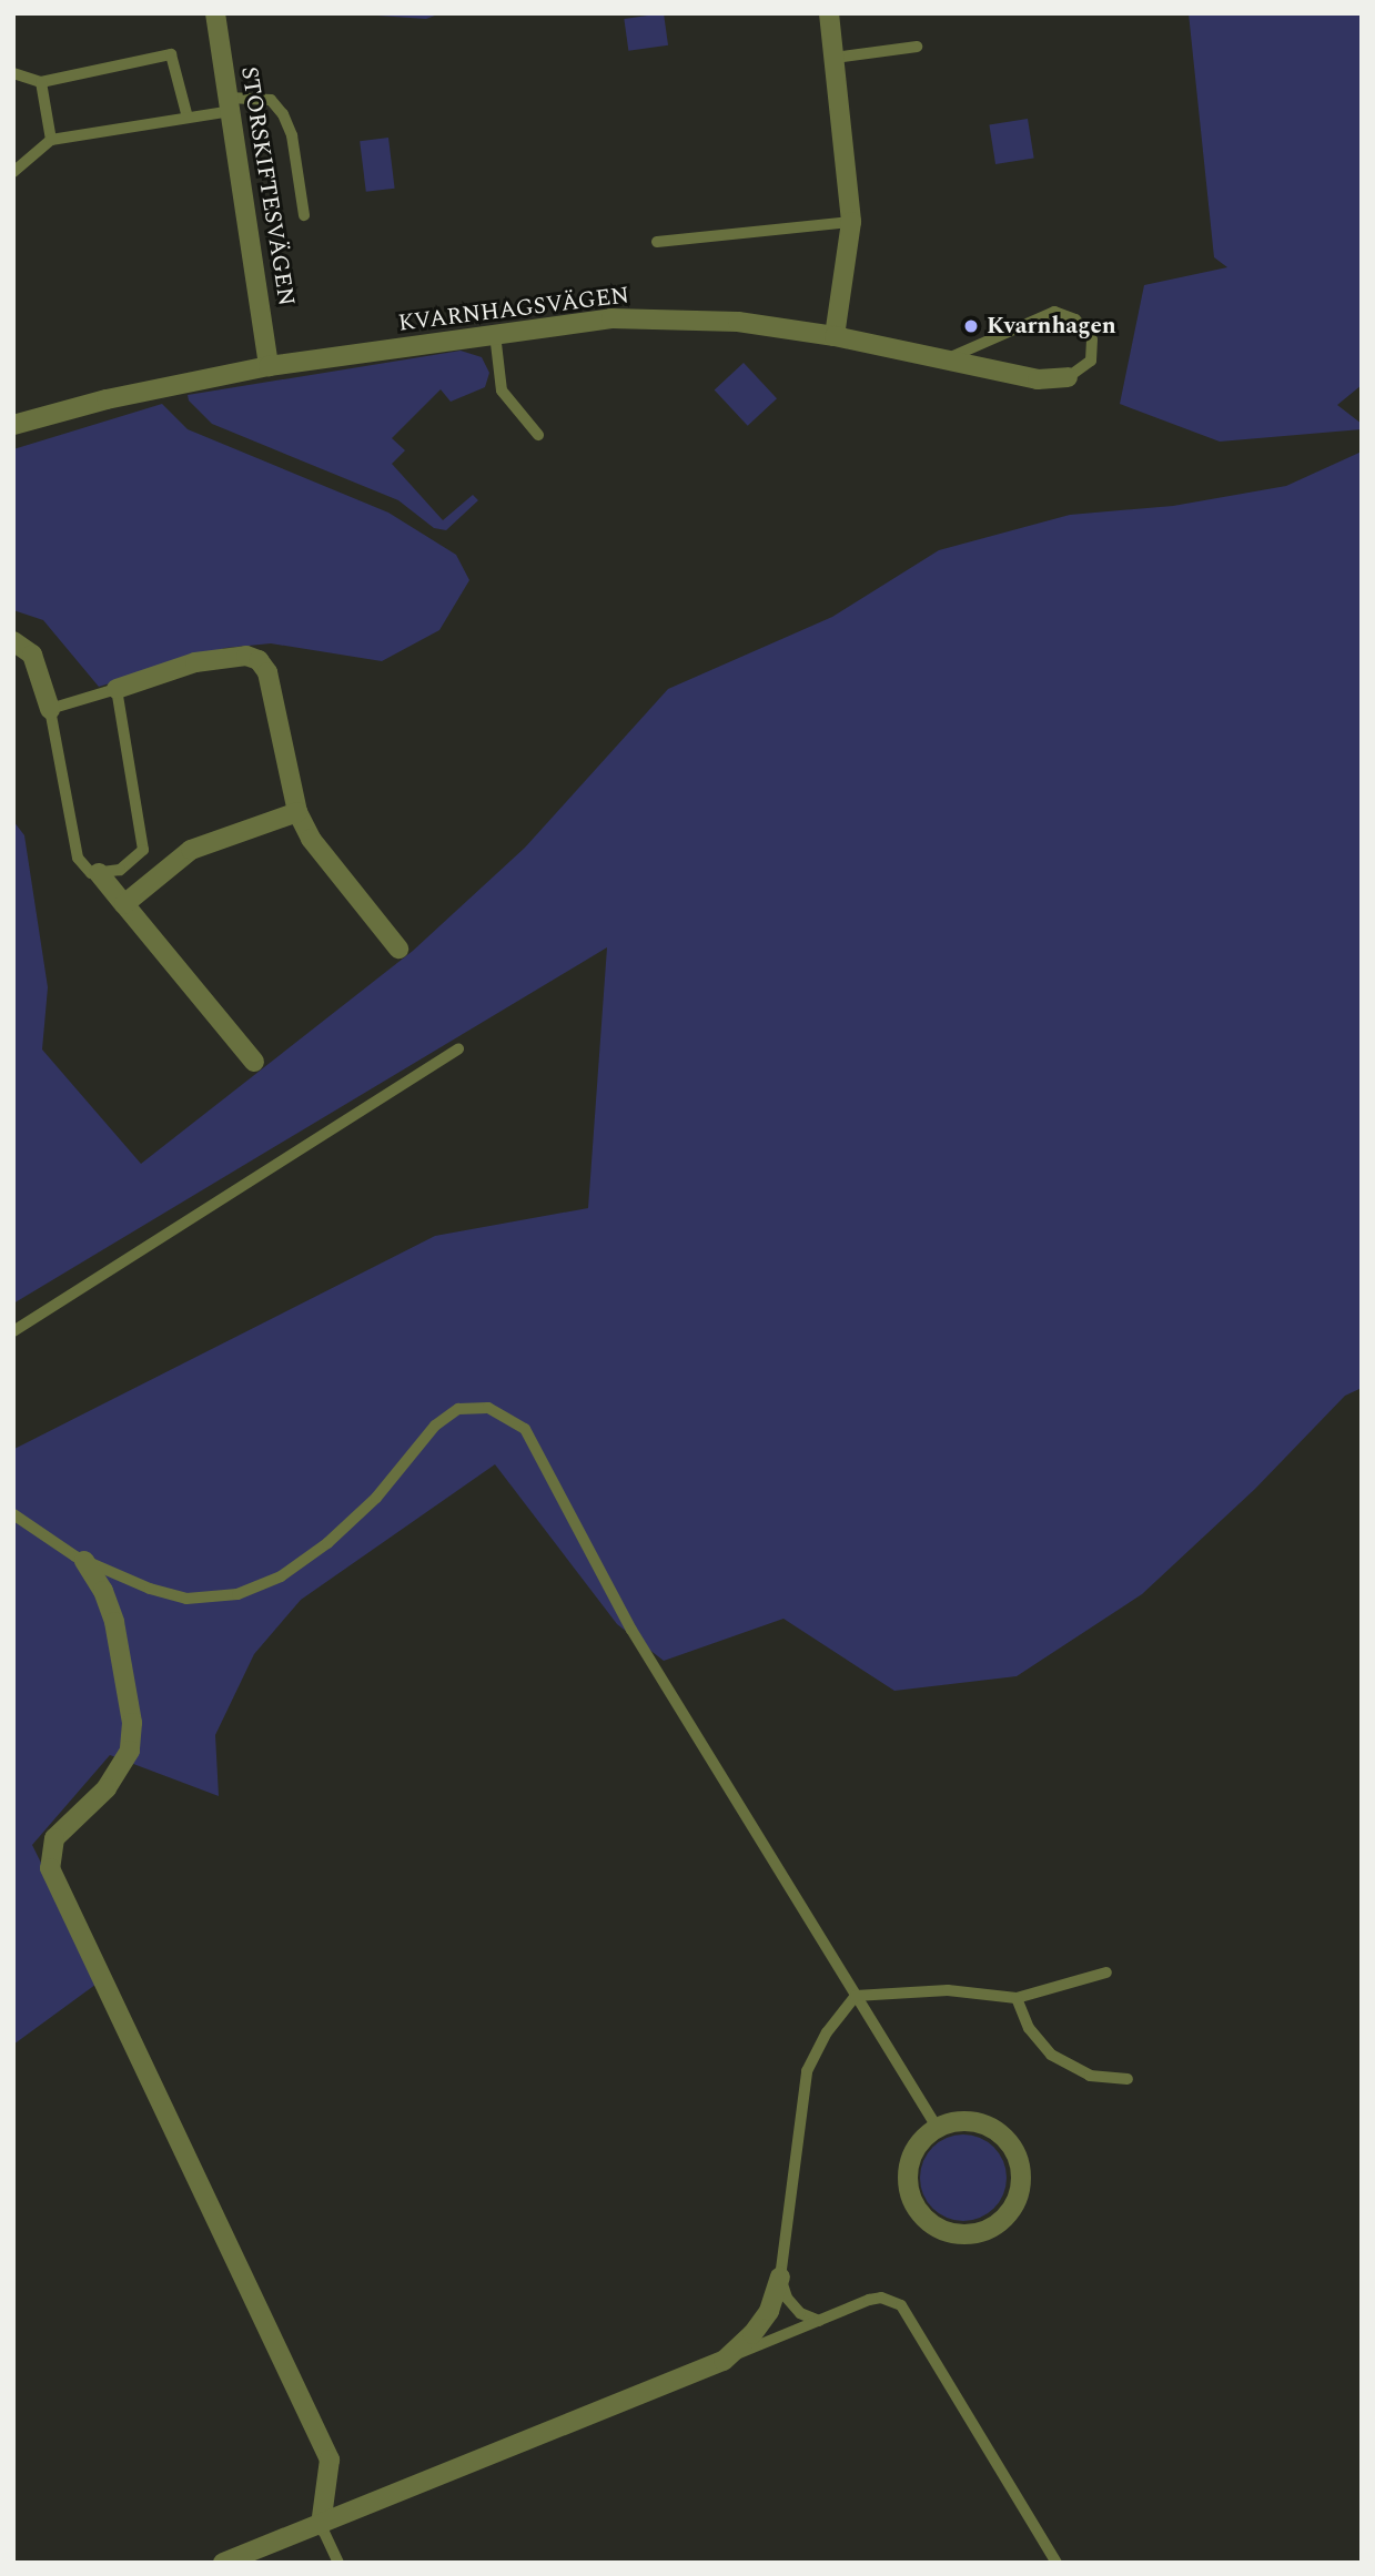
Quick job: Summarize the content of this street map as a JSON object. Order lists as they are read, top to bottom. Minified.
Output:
{"streets":{"street":["STORSKIFTESVÄGEN","KVARNHAGSVÄGEN"]},"crossings":[["STORSKIFTESVÄGEN","KVARNHAGSVÄGEN"]],"places":["Kvarnhagen"]}
